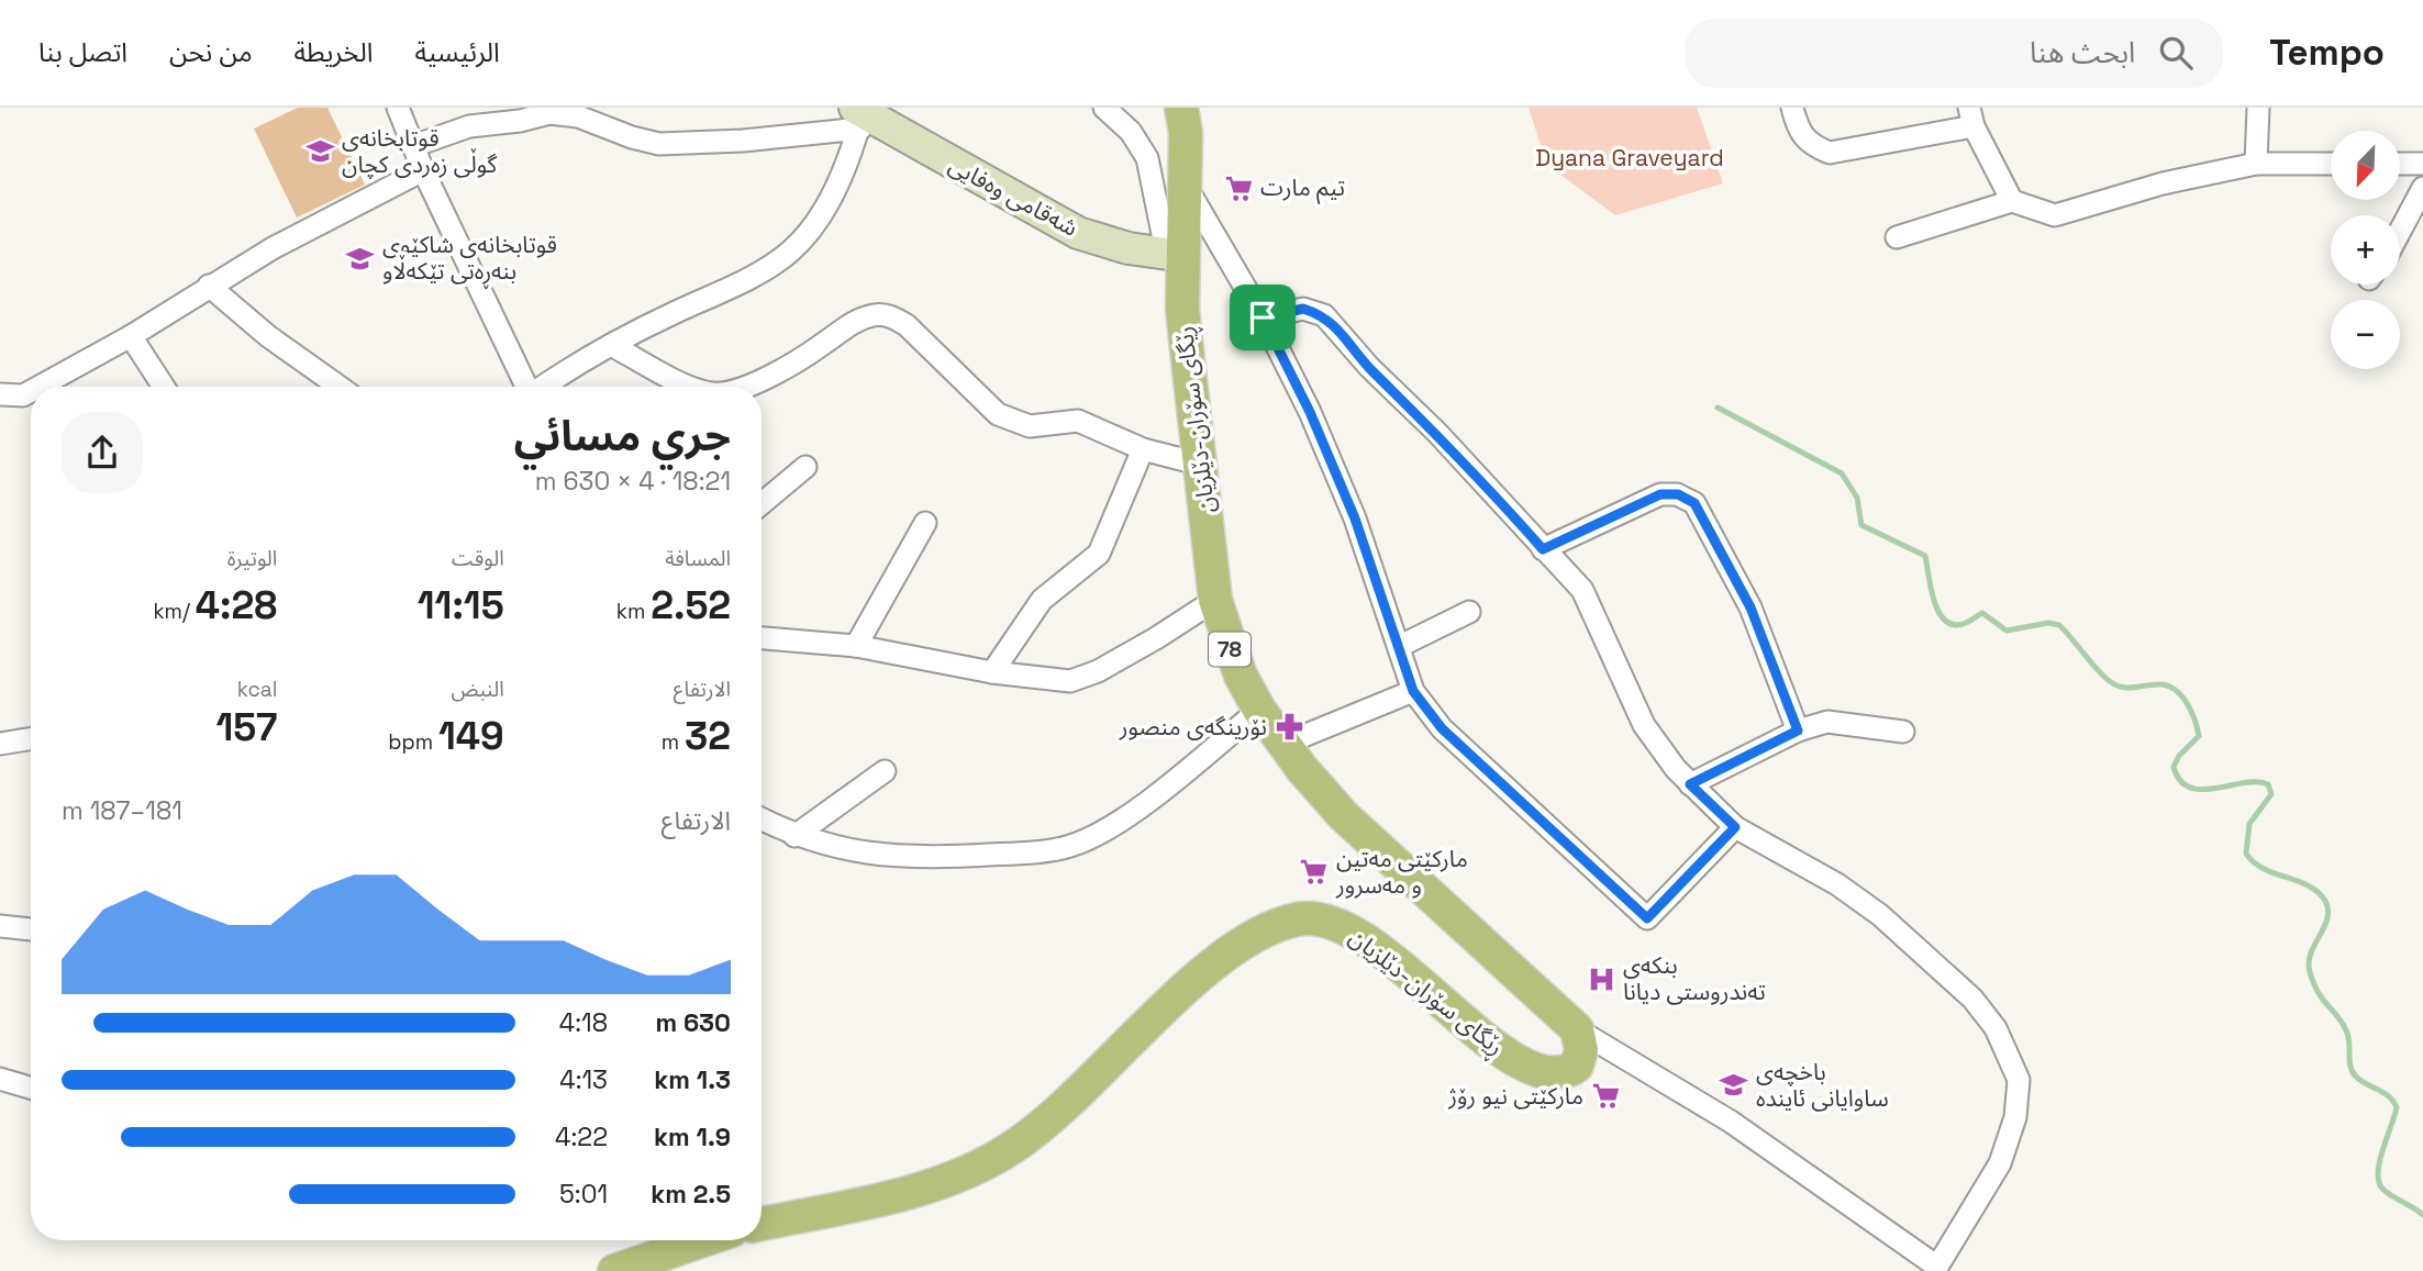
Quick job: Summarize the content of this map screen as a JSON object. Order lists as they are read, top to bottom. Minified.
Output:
{"streets":{"main road":["ڕێگای سۆران-دێلزیان","78"],"street":["شەقامی وەفایی"]},"crossings":[["شەقامی وەفایی","ڕێگای سۆران-دێلزیان"]],"parks":["Dyana Graveyard"],"places":{"school or university":["قوتابخانەی گوڵی زەردی کچان","قوتابخانەی شاکێوی بنەڕەتی تێکەڵاو","باخچەی ساوایانی ئایندە"],"supermarket":["تیم مارت","مارکێتی مەتین و مەسرور","مارکێتی نیو رۆژ"],"pharmacy":["نۆرینگه‌ی منصور"],"hospital":["بنکەی تەندروستی دیانا"]},"north":"bottom left","page":{"header":"Tempo","search":"ابحث هنا","nav":["الرئيسية","الخريطة","من نحن","اتصل بنا"],"map_buttons":["+","−"],"heading":["جري مسائي","18:21 · 4 × 630 m"],"stats":[["المسافة","2.52 km"],["الوقت","11:15"],["الوتيرة","4:28 /km"],["الارتفاع","32 m"],["النبض","149 bpm"],["kcal","157"]],"chart":["الارتفاع","181–187 m"],"list":[{"name":"630 m","note":"4:18"},{"name":"1.3 km","note":"4:13"},{"name":"1.9 km","note":"4:22"},{"name":"2.5 km","note":"5:01"}]}}
